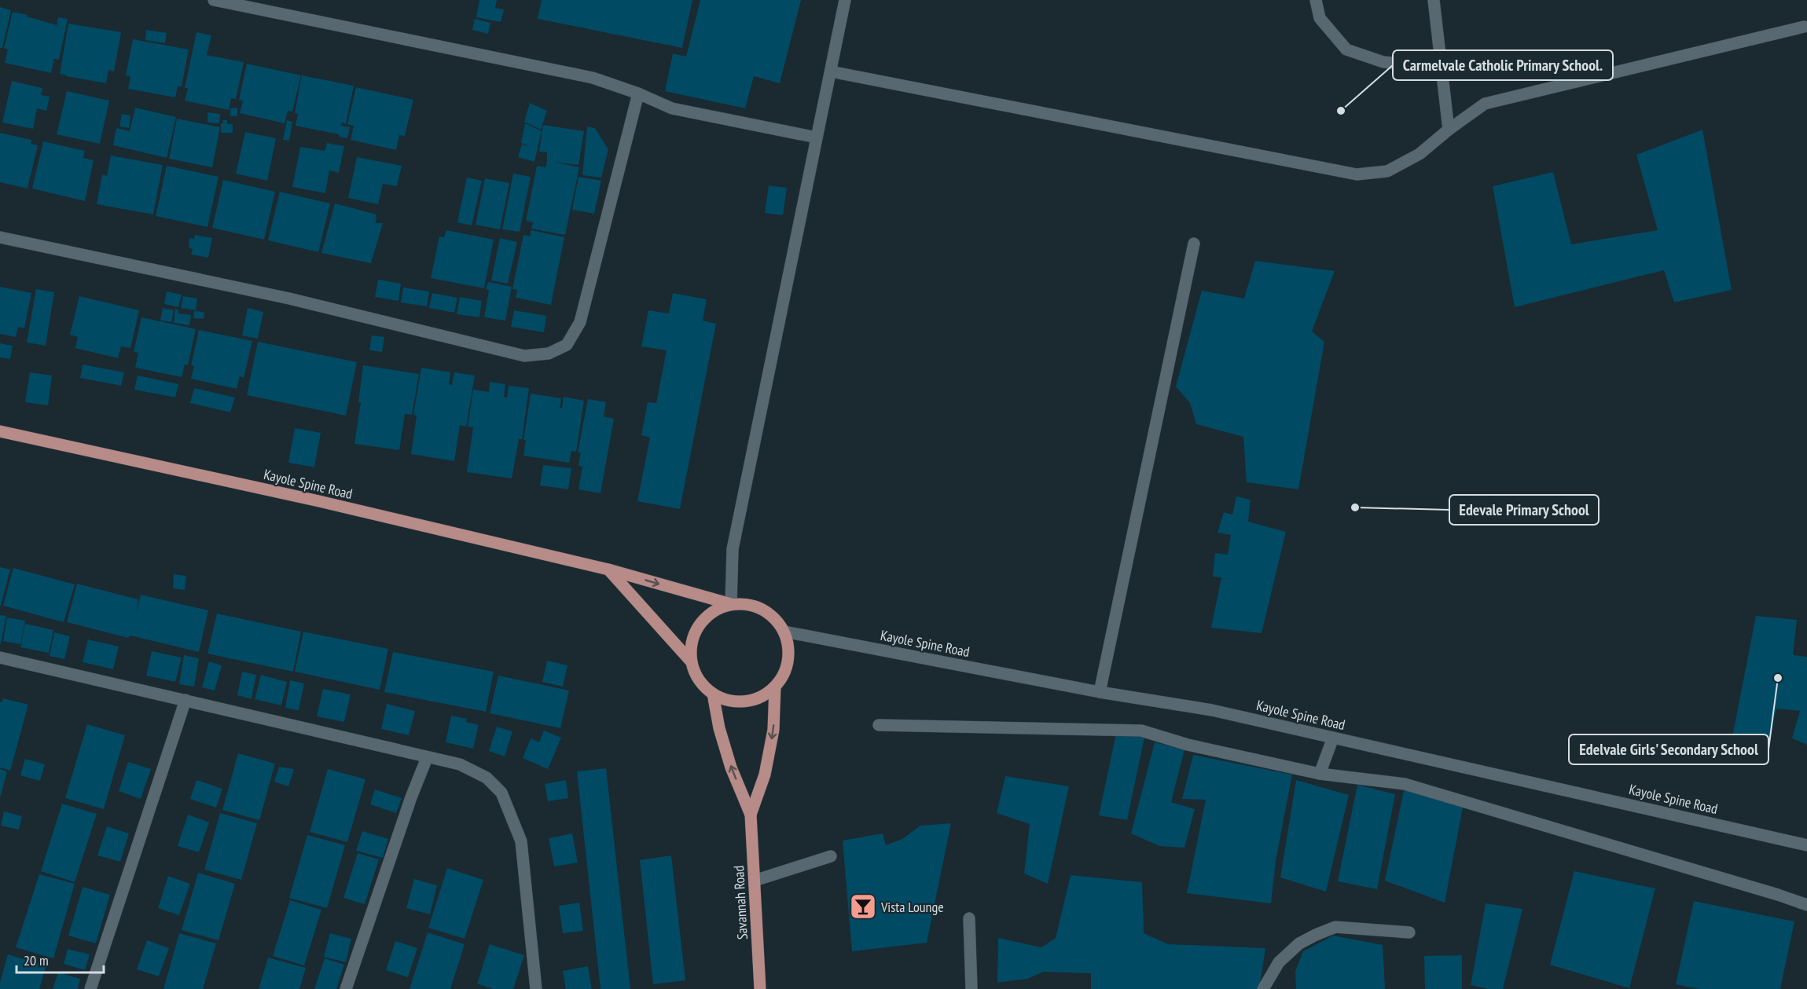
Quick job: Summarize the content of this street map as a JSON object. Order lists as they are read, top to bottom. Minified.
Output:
{"streets":{"main road":["Kayole Spine Road","Savannah Road"]},"crossings":[["Kayole Spine Road","Savannah Road"]],"places":{"other":["Carmelvale Catholic Primary School.","Edevale Primary School","Edelvale Girls' Secondary School"],"bar":["Vista Lounge"]},"scale_bar":"20 m"}
